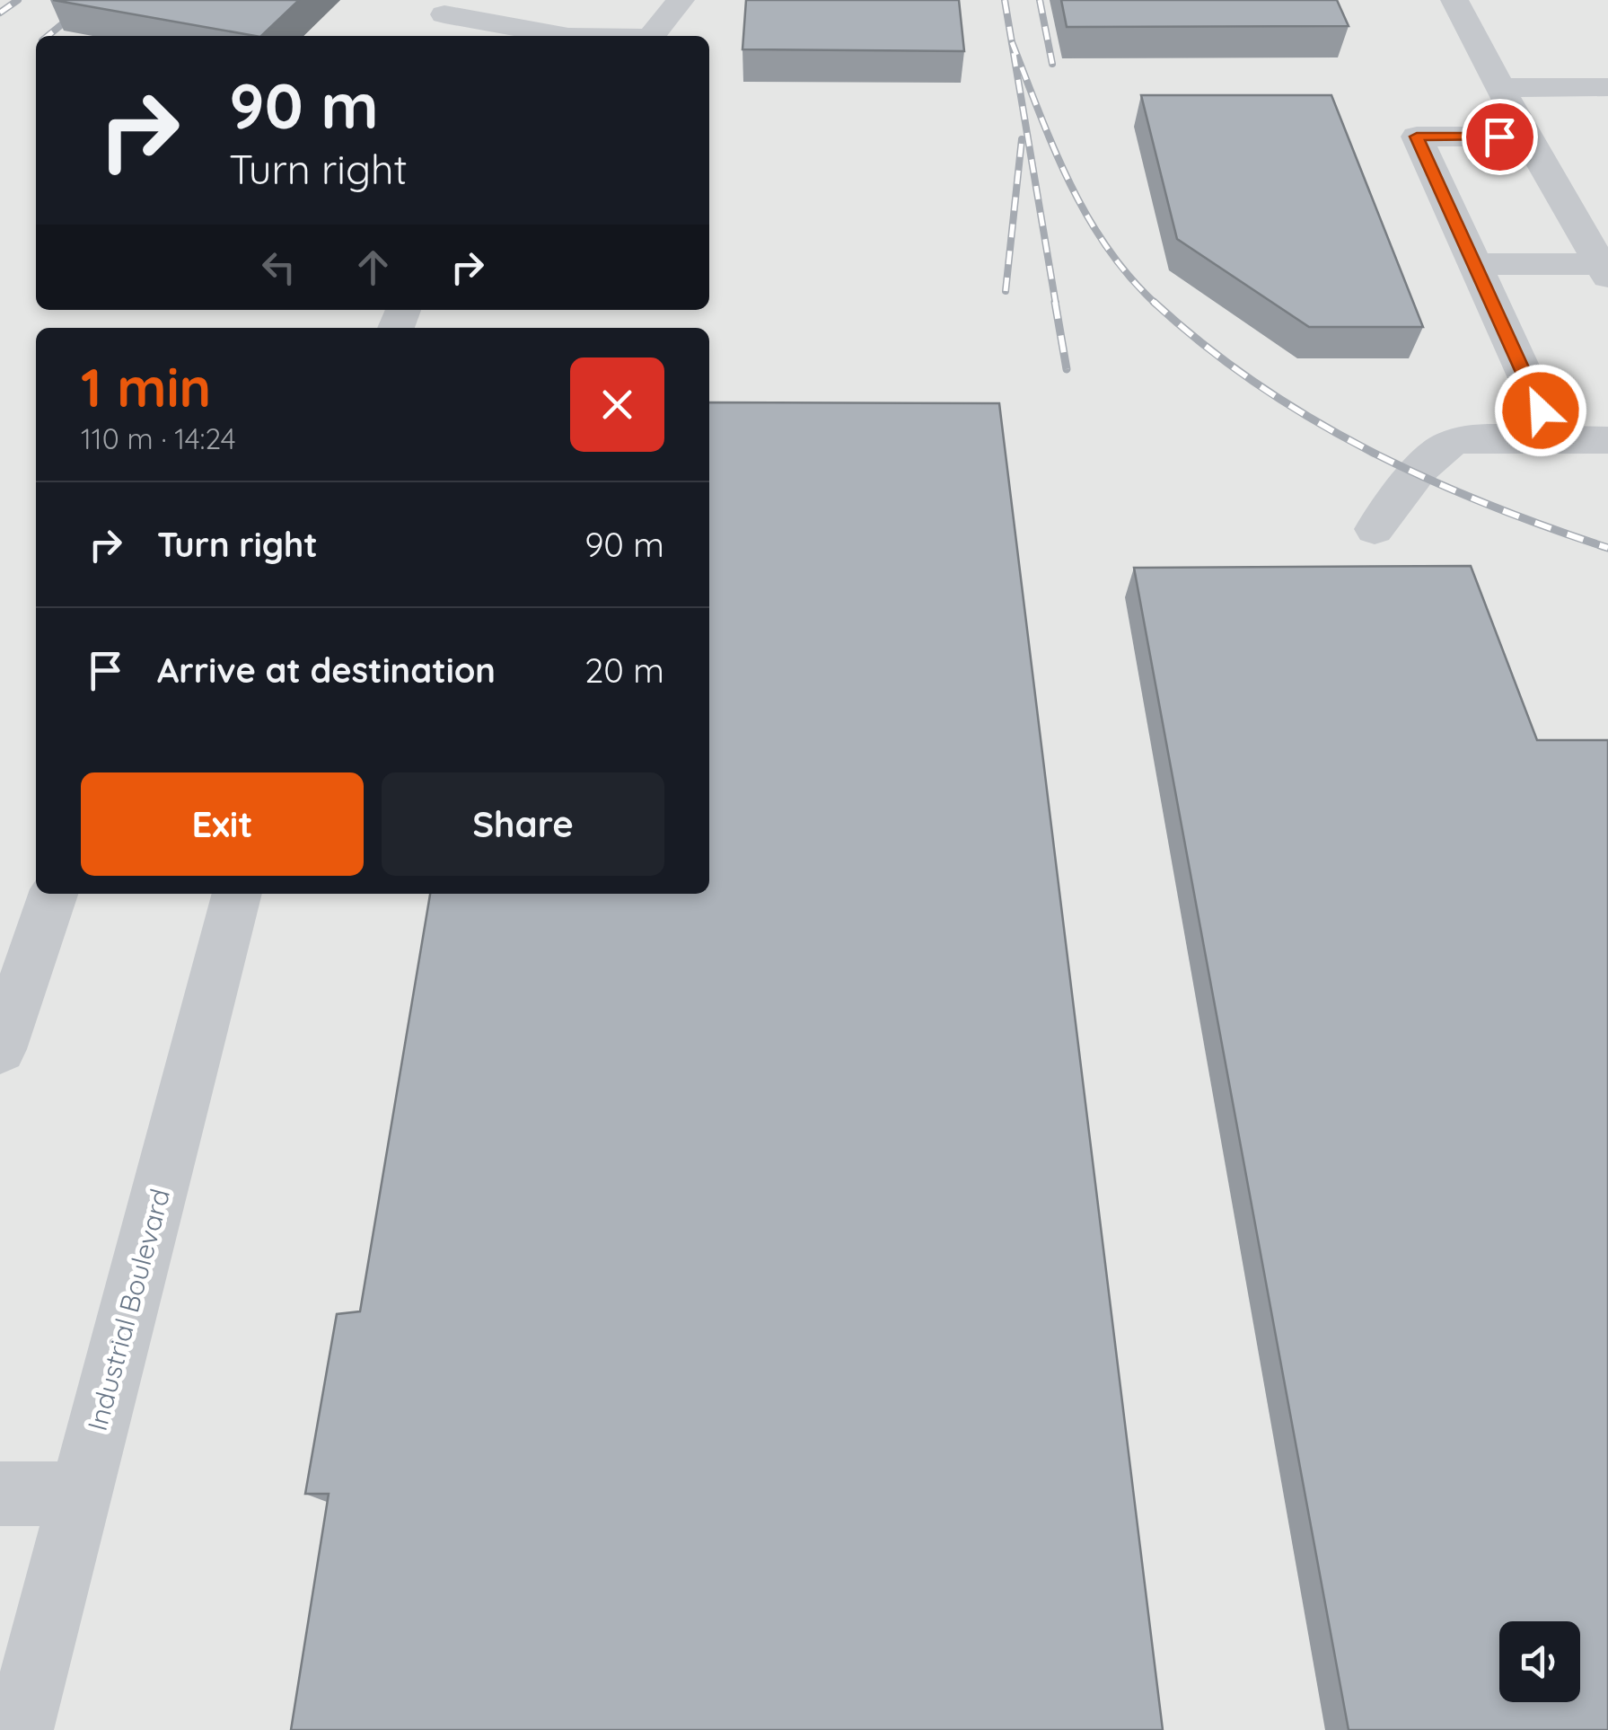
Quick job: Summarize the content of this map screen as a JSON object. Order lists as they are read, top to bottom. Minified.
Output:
{"streets":{"street":["Industrial Boulevard"]},"page":{"turn":["90 m","Turn right"],"heading":["1 min","110 m · 14:24"],"list":[{"name":"Turn right","value":"90 m"},{"name":"Arrive at destination","value":"20 m"}],"buttons":["Exit","Share"]}}
